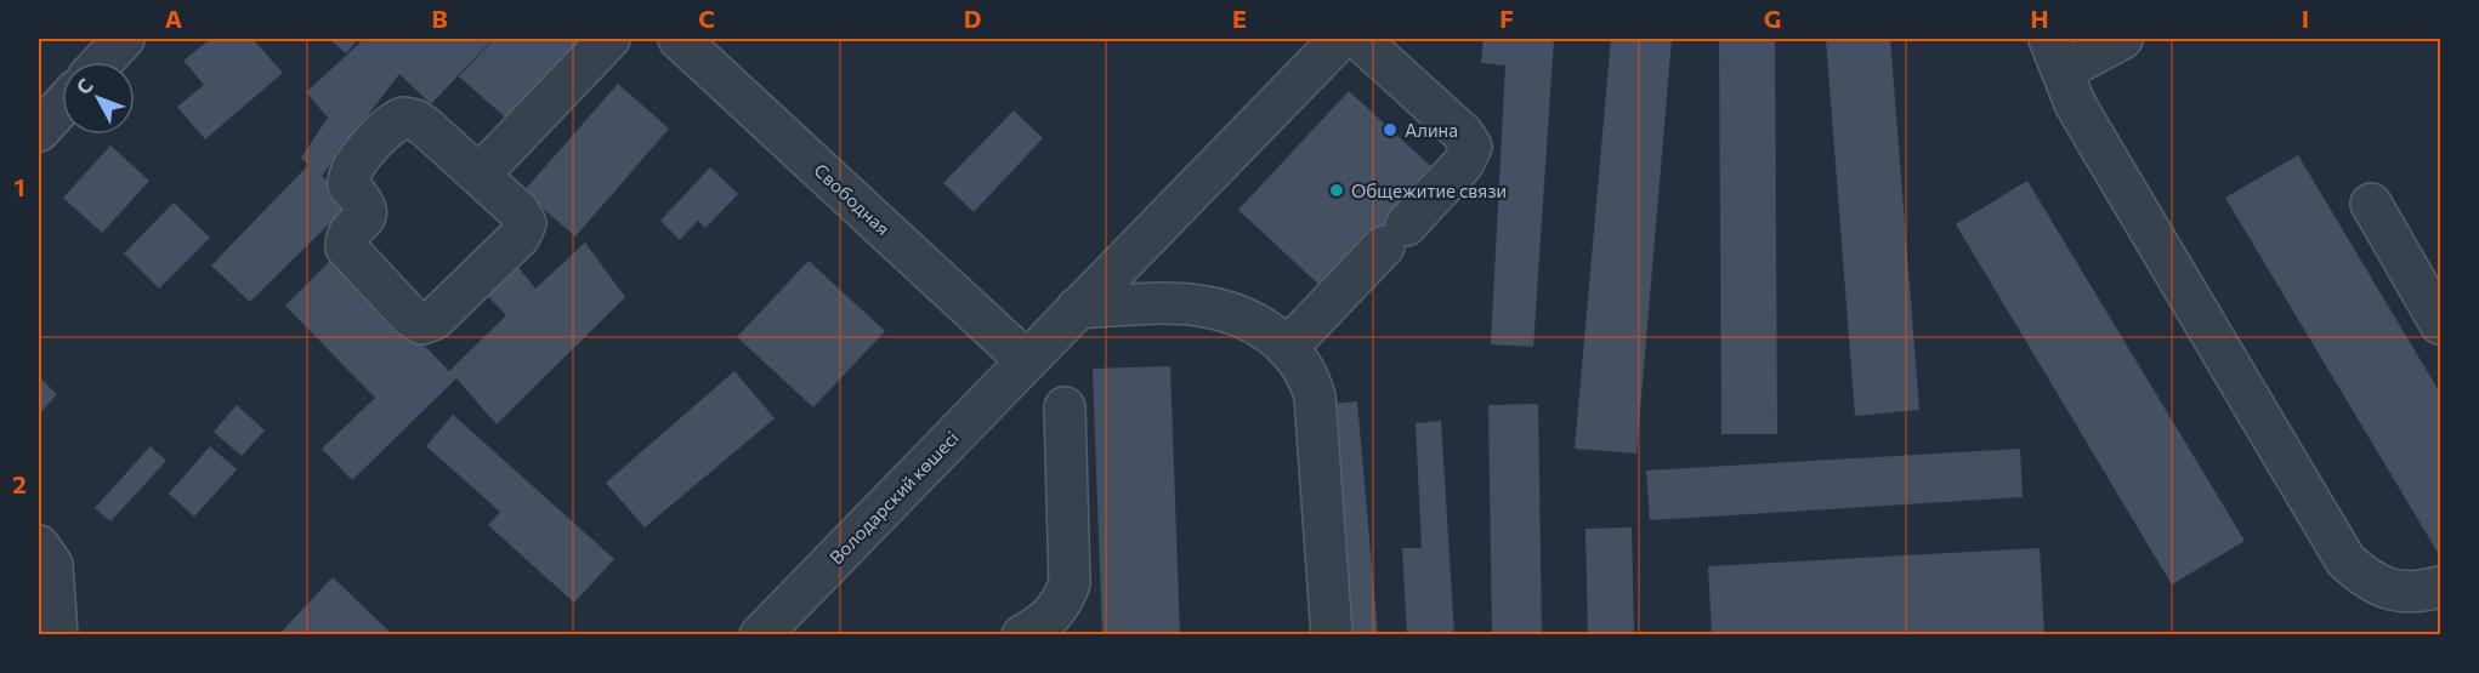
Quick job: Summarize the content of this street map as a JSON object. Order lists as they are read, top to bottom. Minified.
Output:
{"streets":{"street":["Свободная","Володарский көшесі"]},"crossings":[["Свободная","Володарский көшесі"]],"places":["Алина","Общежитие связи"],"north":"top left","grid":{"columns":["A","B","C","D","E","F","G","H","I"],"rows":["1","2"]}}
